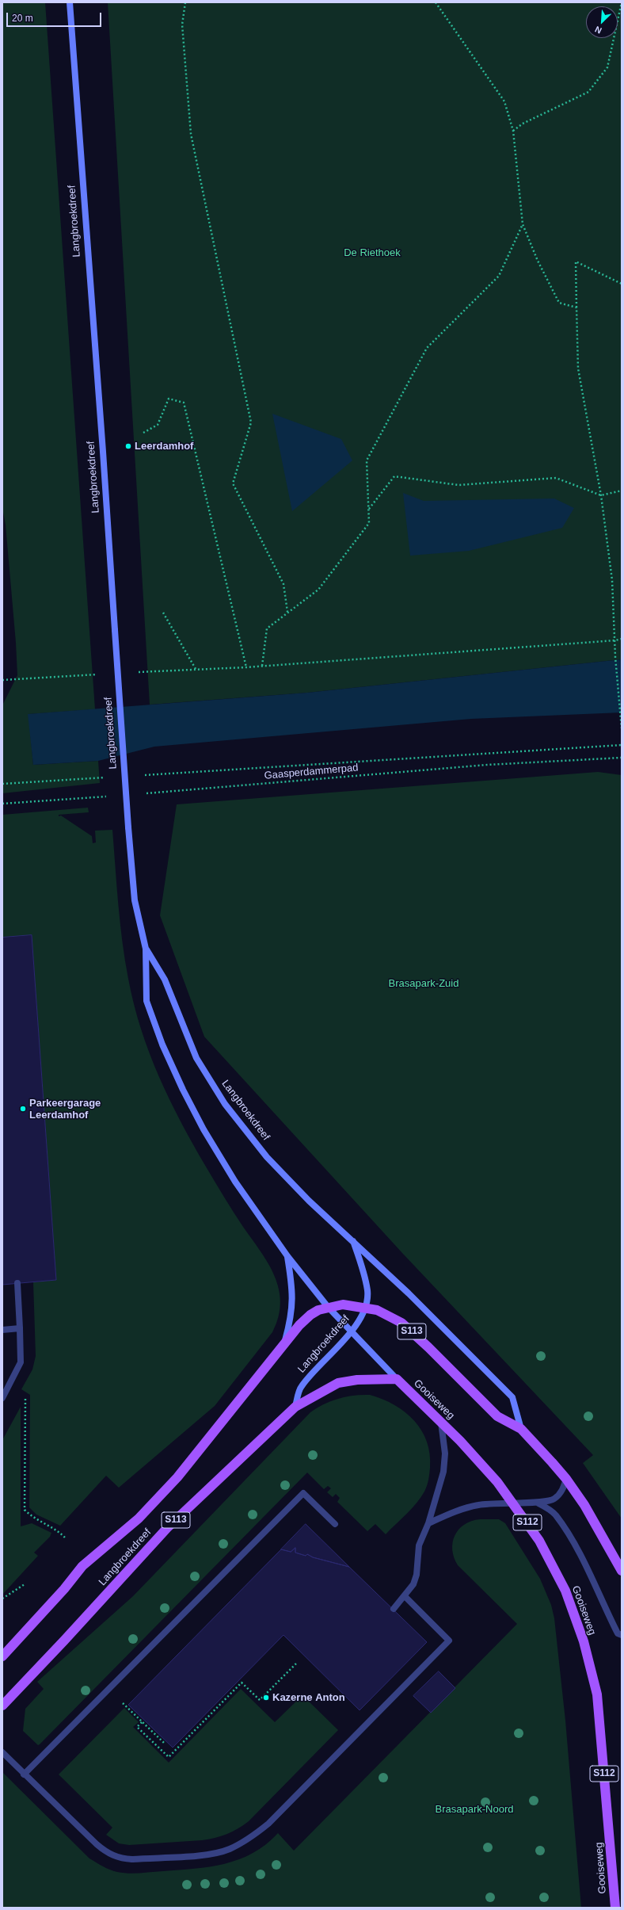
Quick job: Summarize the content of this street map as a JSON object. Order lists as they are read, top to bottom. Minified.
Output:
{"streets":{"main road":["Langbroekdreef","S113","Gooiseweg","S112"],"path":["Gaasperdammerpad"]},"crossings":[["Langbroekdreef","S113"],["Langbroekdreef","S112"],["S113","Gooiseweg"],["S113","S112"],["Gooiseweg","S112"]],"parks":["De Riethoek","Brasapark-Zuid","Brasapark-Noord"],"places":["Leerdamhof","Parkeergarage Leerdamhof","Kazerne Anton"],"scale_bar":"20 m","north":"bottom left"}
